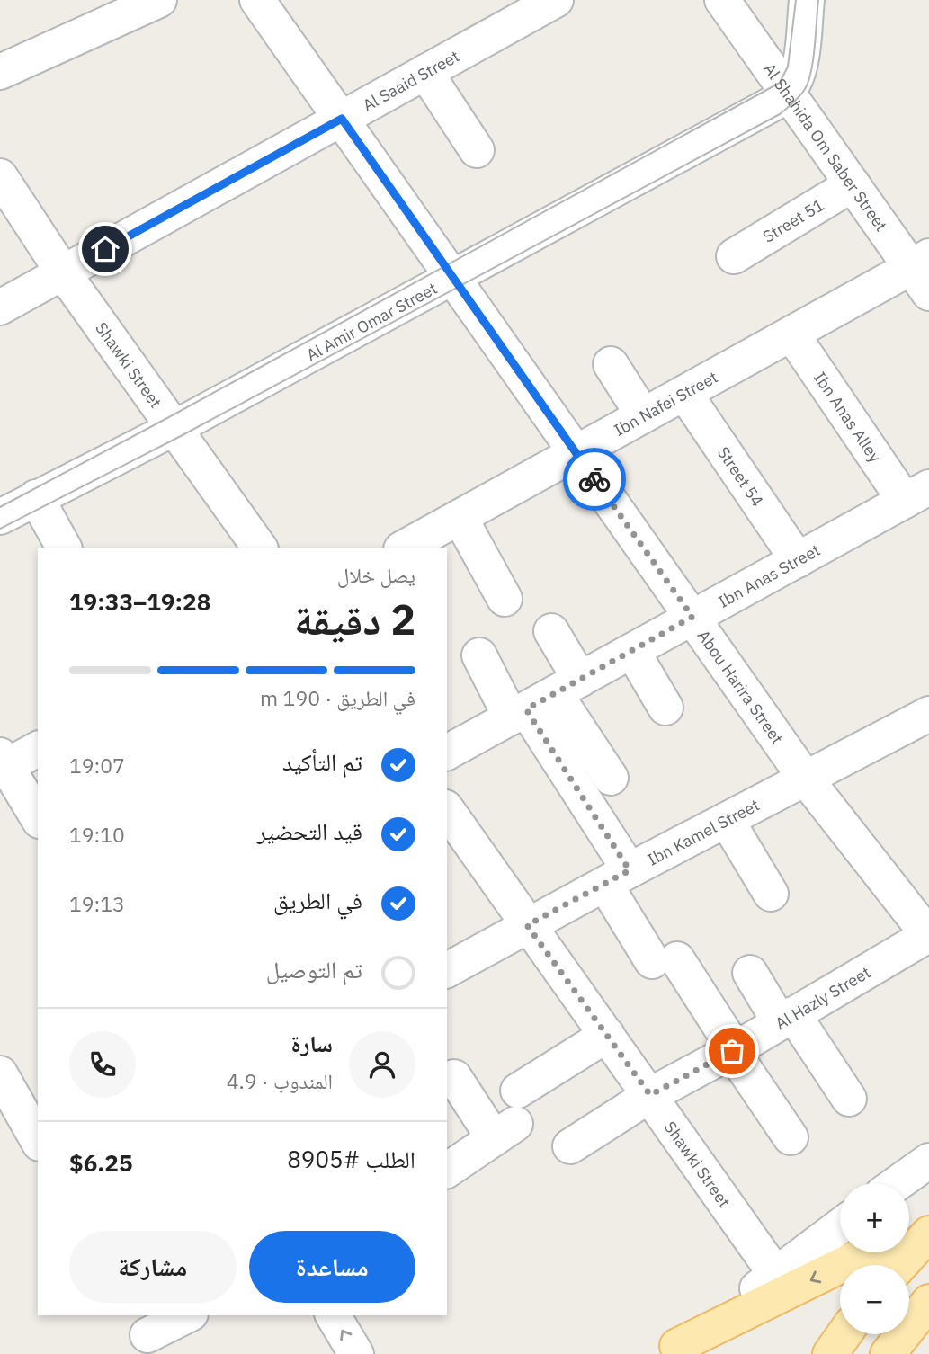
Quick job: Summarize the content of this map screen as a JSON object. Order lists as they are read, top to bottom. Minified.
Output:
{"streets":{"street":["Al Saaid Street","Al Shahida Om Saber Street","Street 51","Al Amir Omar Street","Shawki Street","Ibn Nafei Street","Ibn Anas Alley","Street 54","Ibn Anas Street","Abou Harira Street","Ibn Kamel Street","Al Hazly Street"]},"crossings":[["Al Saaid Street","Shawki Street"],["Al Saaid Street","Abou Harira Street"],["Al Shahida Om Saber Street","Street 51"],["Al Shahida Om Saber Street","Al Amir Omar Street"],["Al Shahida Om Saber Street","Ibn Nafei Street"],["Al Amir Omar Street","Shawki Street"],["Al Amir Omar Street","Abou Harira Street"],["Shawki Street","Ibn Kamel Street"],["Shawki Street","Al Hazly Street"],["Ibn Nafei Street","Ibn Anas Alley"],["Ibn Nafei Street","Street 54"],["Ibn Nafei Street","Abou Harira Street"],["Ibn Anas Alley","Ibn Anas Street"],["Street 54","Ibn Anas Street"],["Ibn Anas Street","Abou Harira Street"],["Abou Harira Street","Ibn Kamel Street"],["Abou Harira Street","Al Hazly Street"]],"page":{"heading":["2 دقيقة","يصل خلال","19:28–19:33"],"panel":["سارة","المندوب · 4.9","الطلب #8905","$6.25"],"bar":"في الطريق · 190 m","list":[["تم التأكيد","19:07"],["قيد التحضير","19:10"],["في الطريق","19:13"],"تم التوصيل"],"map_buttons":["+","−"],"buttons":["مساعدة","مشاركة"]}}
